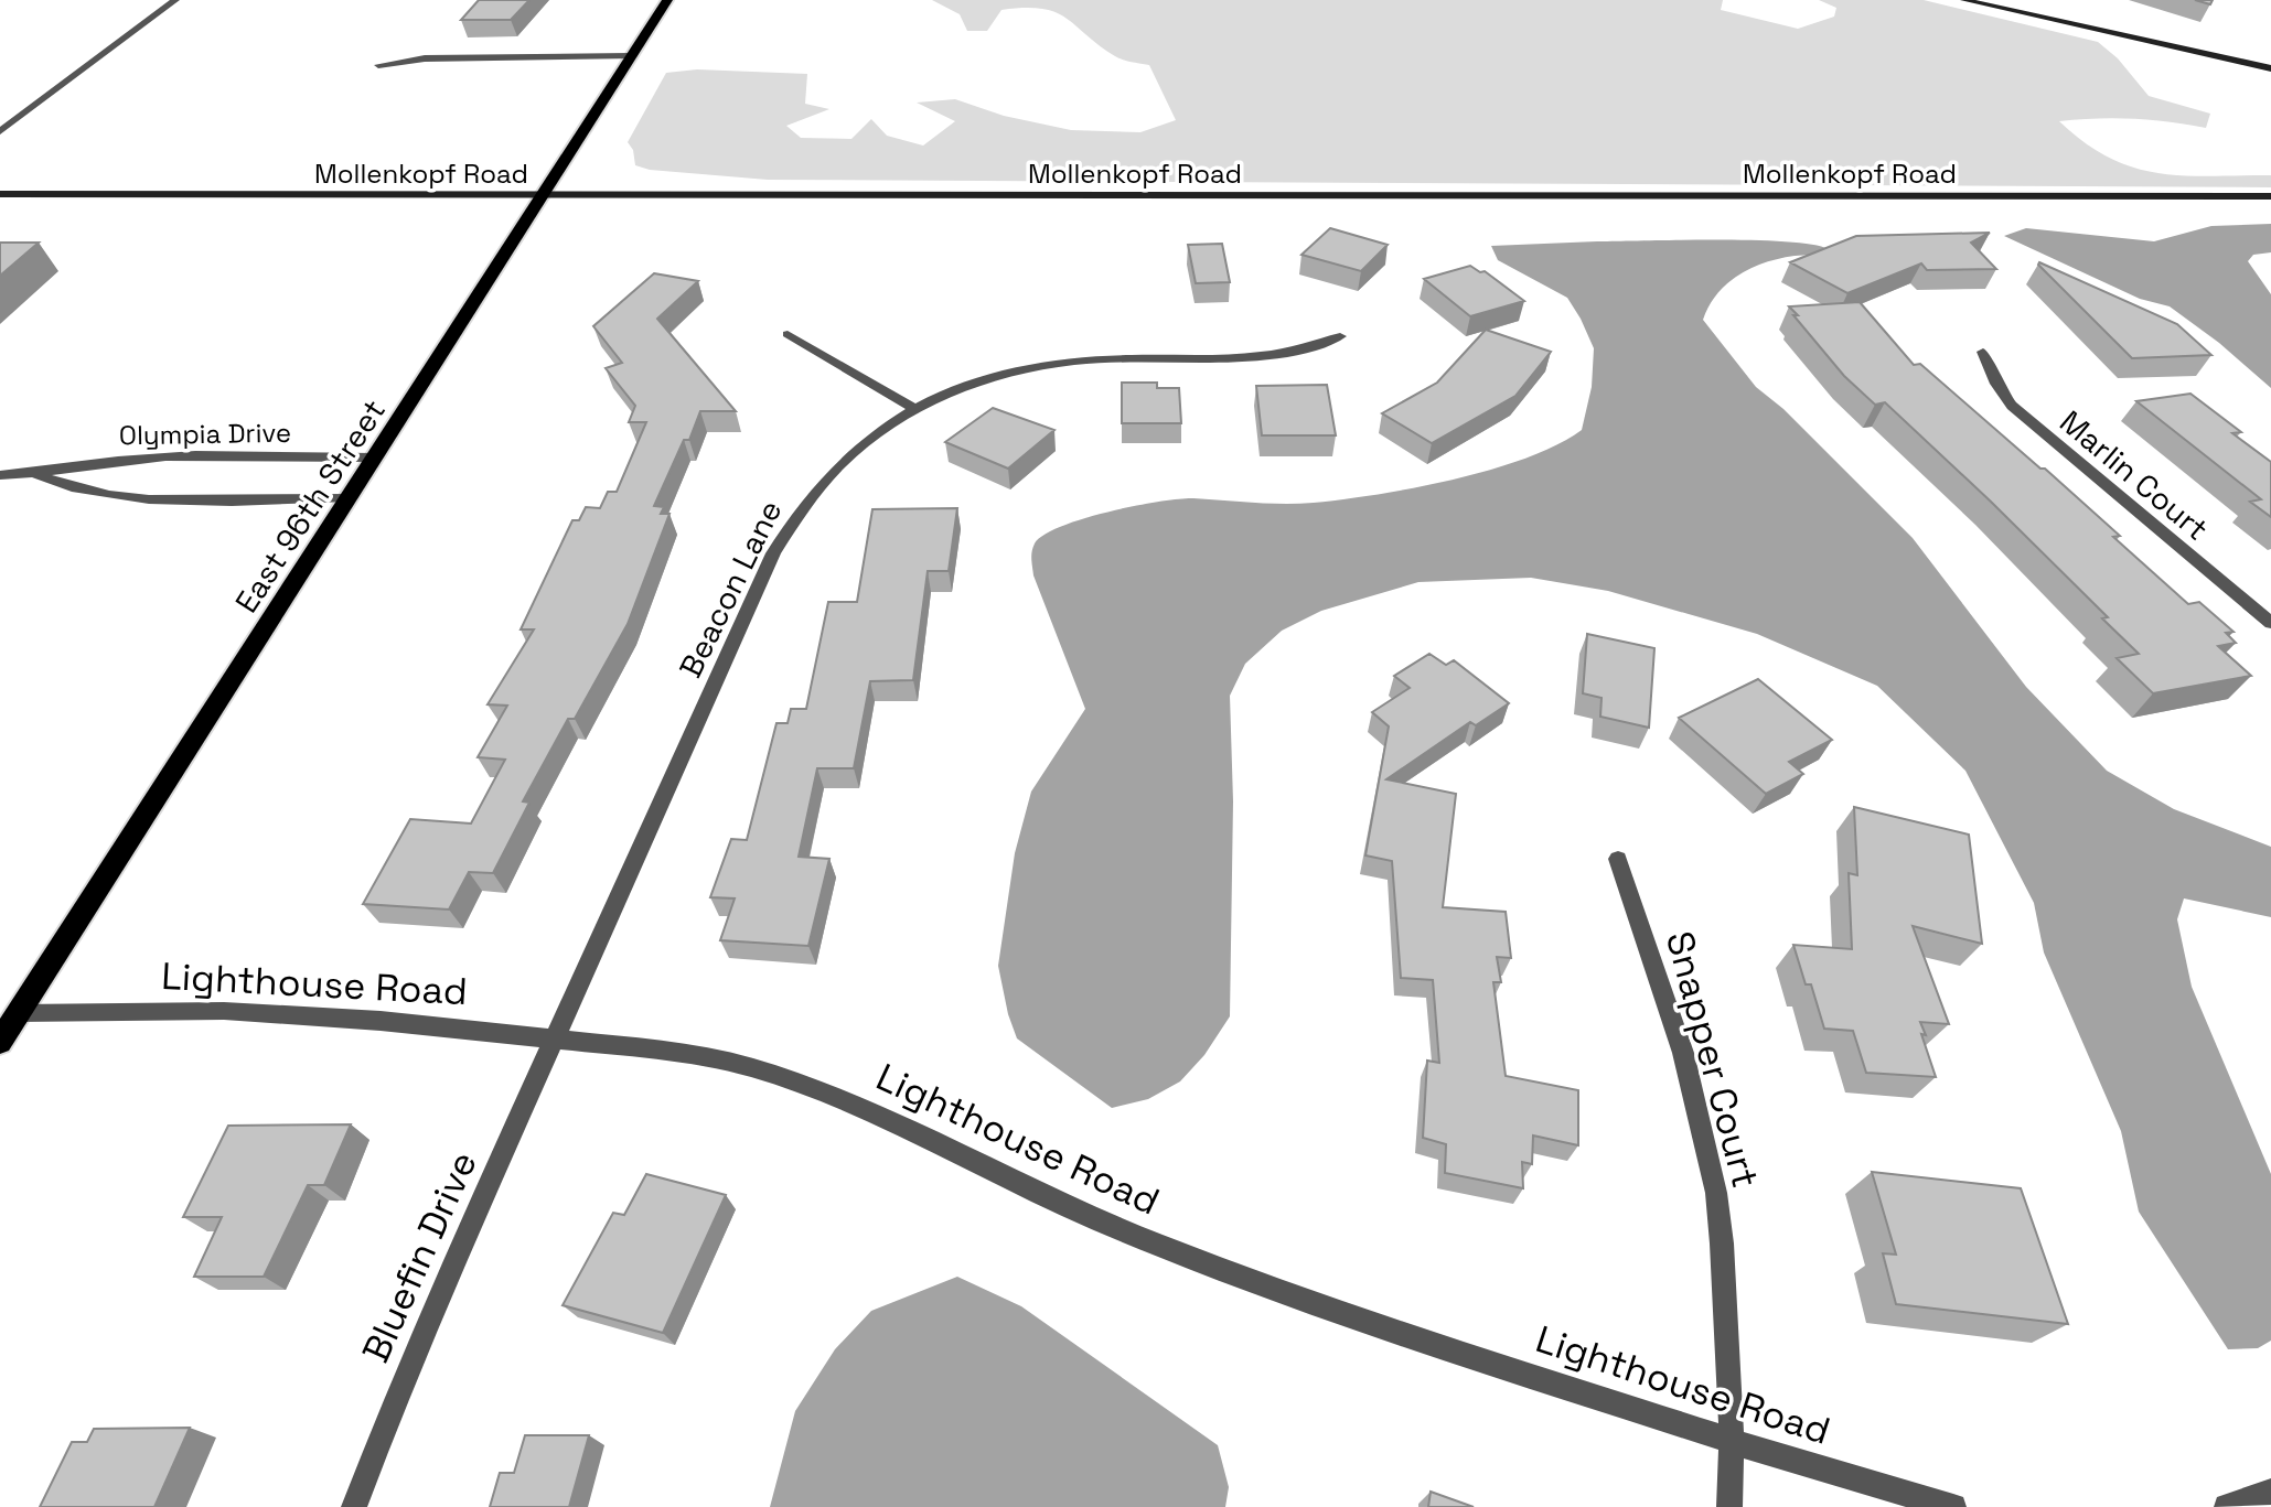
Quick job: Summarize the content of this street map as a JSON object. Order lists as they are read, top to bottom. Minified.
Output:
{"streets":{"main road":["East 96th Street"],"street":["Mollenkopf Road","Olympia Drive","Marlin Court","Beacon Lane","Lighthouse Road","Snapper Court","Bluefin Drive"]},"crossings":[["Mollenkopf Road","East 96th Street"],["Olympia Drive","East 96th Street"],["East 96th Street","Lighthouse Road"],["Beacon Lane","Lighthouse Road"],["Beacon Lane","Bluefin Drive"],["Lighthouse Road","Snapper Court"],["Lighthouse Road","Bluefin Drive"]]}
